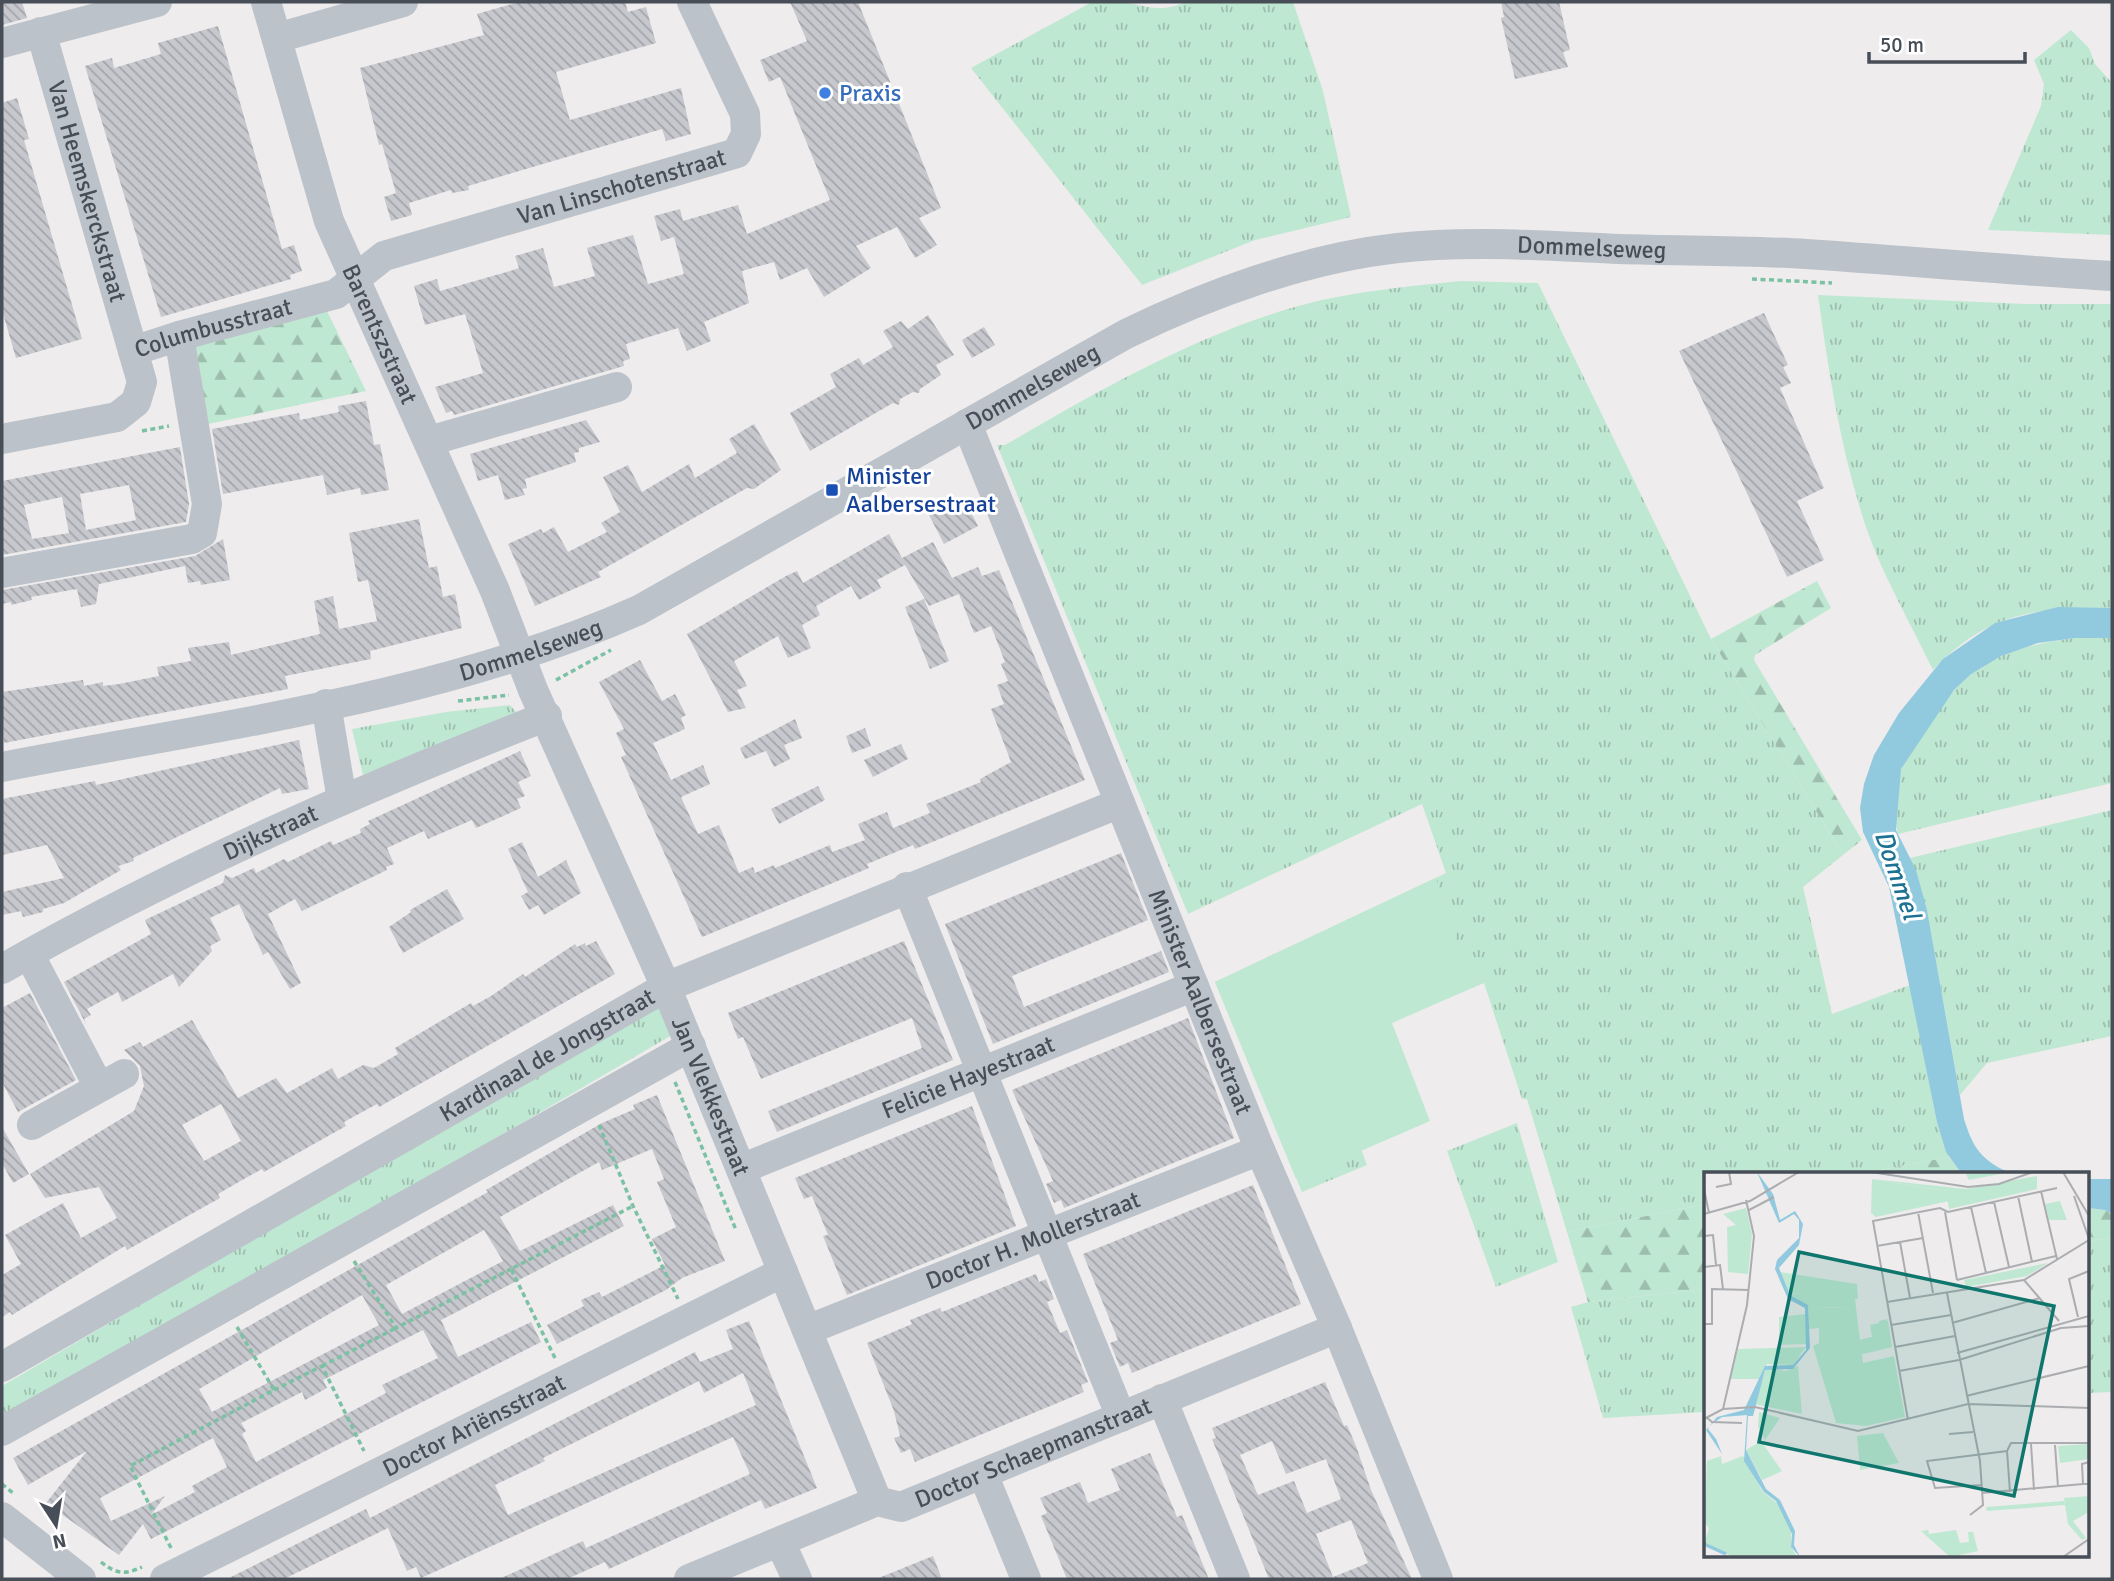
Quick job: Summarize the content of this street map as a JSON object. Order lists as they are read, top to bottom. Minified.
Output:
{"streets":{"street":["Van Linschotenstraat","Van Heemskerckstraat","Dommelseweg","Columbusstraat","Barentszstraat","Dijkstraat","Minister Aalbersestraat","Kardinaal de Jongstraat","Felicie Hayestraat","Jan Vlekkestraat","Doctor H. Mollerstraat","Doctor Ariënsstraat","Doctor Schaepmanstraat"]},"crossings":[["Van Linschotenstraat","Columbusstraat"],["Van Linschotenstraat","Barentszstraat"],["Van Heemskerckstraat","Columbusstraat"],["Dommelseweg","Barentszstraat"],["Dommelseweg","Minister Aalbersestraat"],["Dommelseweg","Jan Vlekkestraat"],["Columbusstraat","Barentszstraat"],["Barentszstraat","Jan Vlekkestraat"],["Dijkstraat","Jan Vlekkestraat"],["Minister Aalbersestraat","Kardinaal de Jongstraat"],["Minister Aalbersestraat","Felicie Hayestraat"],["Minister Aalbersestraat","Doctor H. Mollerstraat"],["Minister Aalbersestraat","Doctor Schaepmanstraat"],["Kardinaal de Jongstraat","Jan Vlekkestraat"],["Felicie Hayestraat","Jan Vlekkestraat"],["Jan Vlekkestraat","Doctor H. Mollerstraat"],["Jan Vlekkestraat","Doctor Ariënsstraat"],["Jan Vlekkestraat","Doctor Schaepmanstraat"]],"water":["Dommel"],"places":{"other":["Praxis"],"transit":["Minister Aalbersestraat"]},"scale_bar":"50 m","north":"bottom"}
